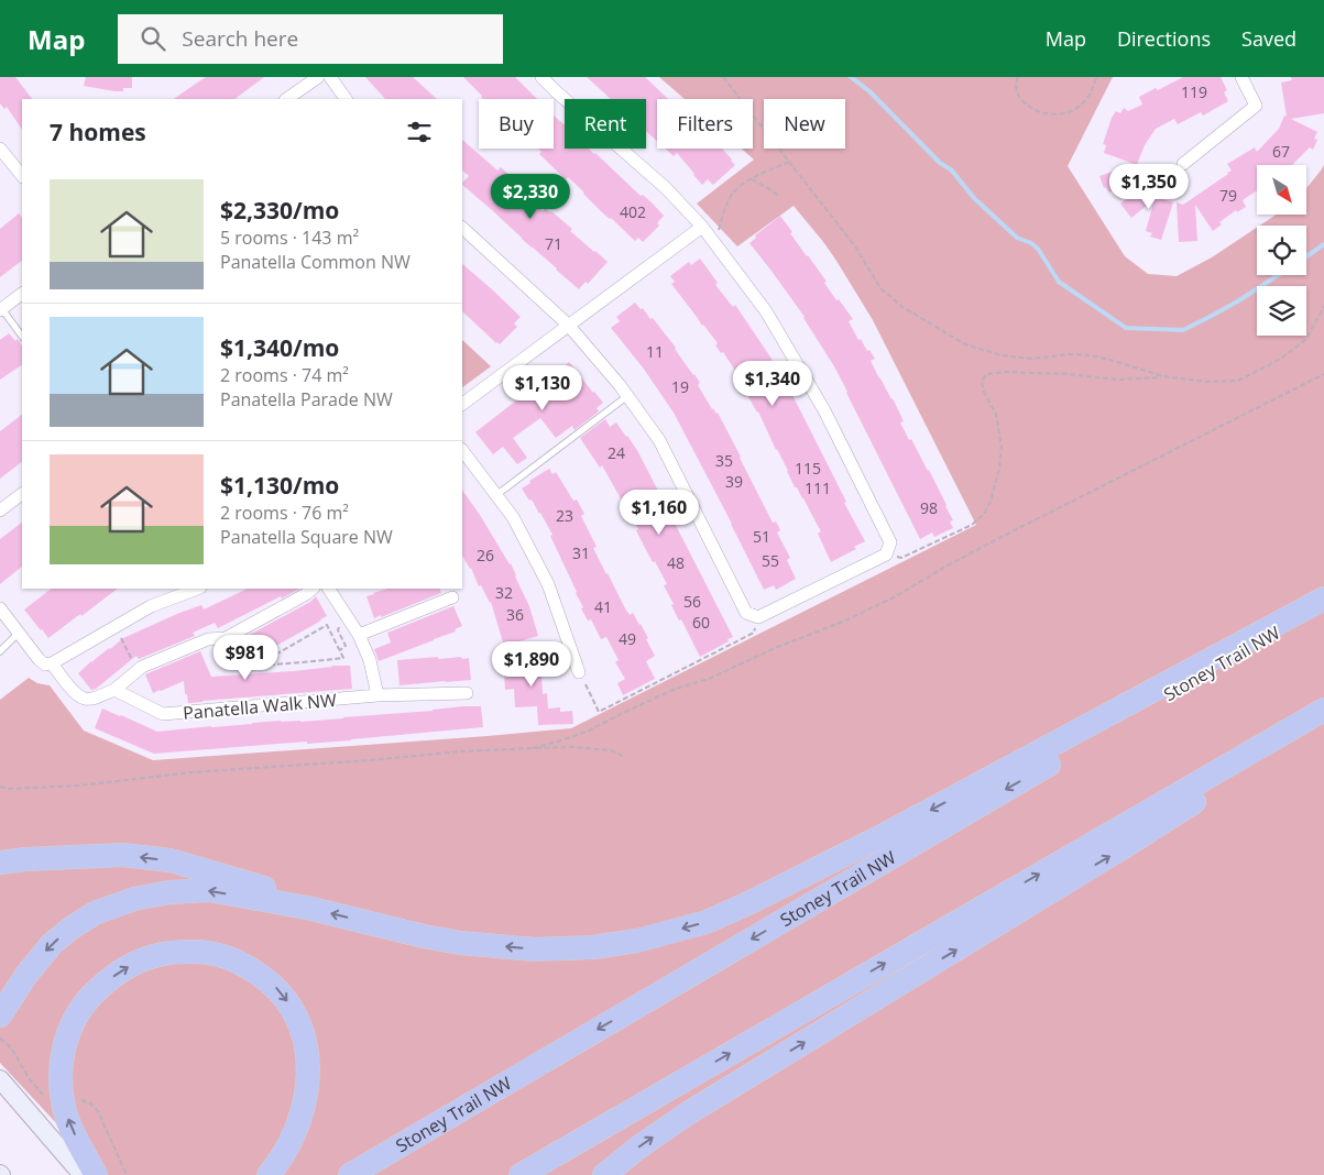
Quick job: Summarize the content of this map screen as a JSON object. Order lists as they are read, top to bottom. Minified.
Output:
{"streets":{"highway":["Stoney Trail NW"],"street":["Panatella Walk NW"]},"house_numbers":["119","67","79","402","71","11","19","24","35","115","39","111","98","23","51","31","26","55","48","32","56","41","36","60","49"],"north":"bottom right","page":{"header":"Map","search":"Search here","nav":["Map","Directions","Saved"],"chip":["Buy","Rent","Filters","New"],"heading":"7 homes","price":["$1,350","$2,330","$1,340","$1,130","$1,160","$981","$1,890"],"list":[{"name":"$2,330/mo","note":"5 rooms · 143 m² · Panatella Common NW"},{"name":"$1,340/mo","note":"2 rooms · 74 m² · Panatella Parade NW"},{"name":"$1,130/mo","note":"2 rooms · 76 m² · Panatella Square NW"}]}}
